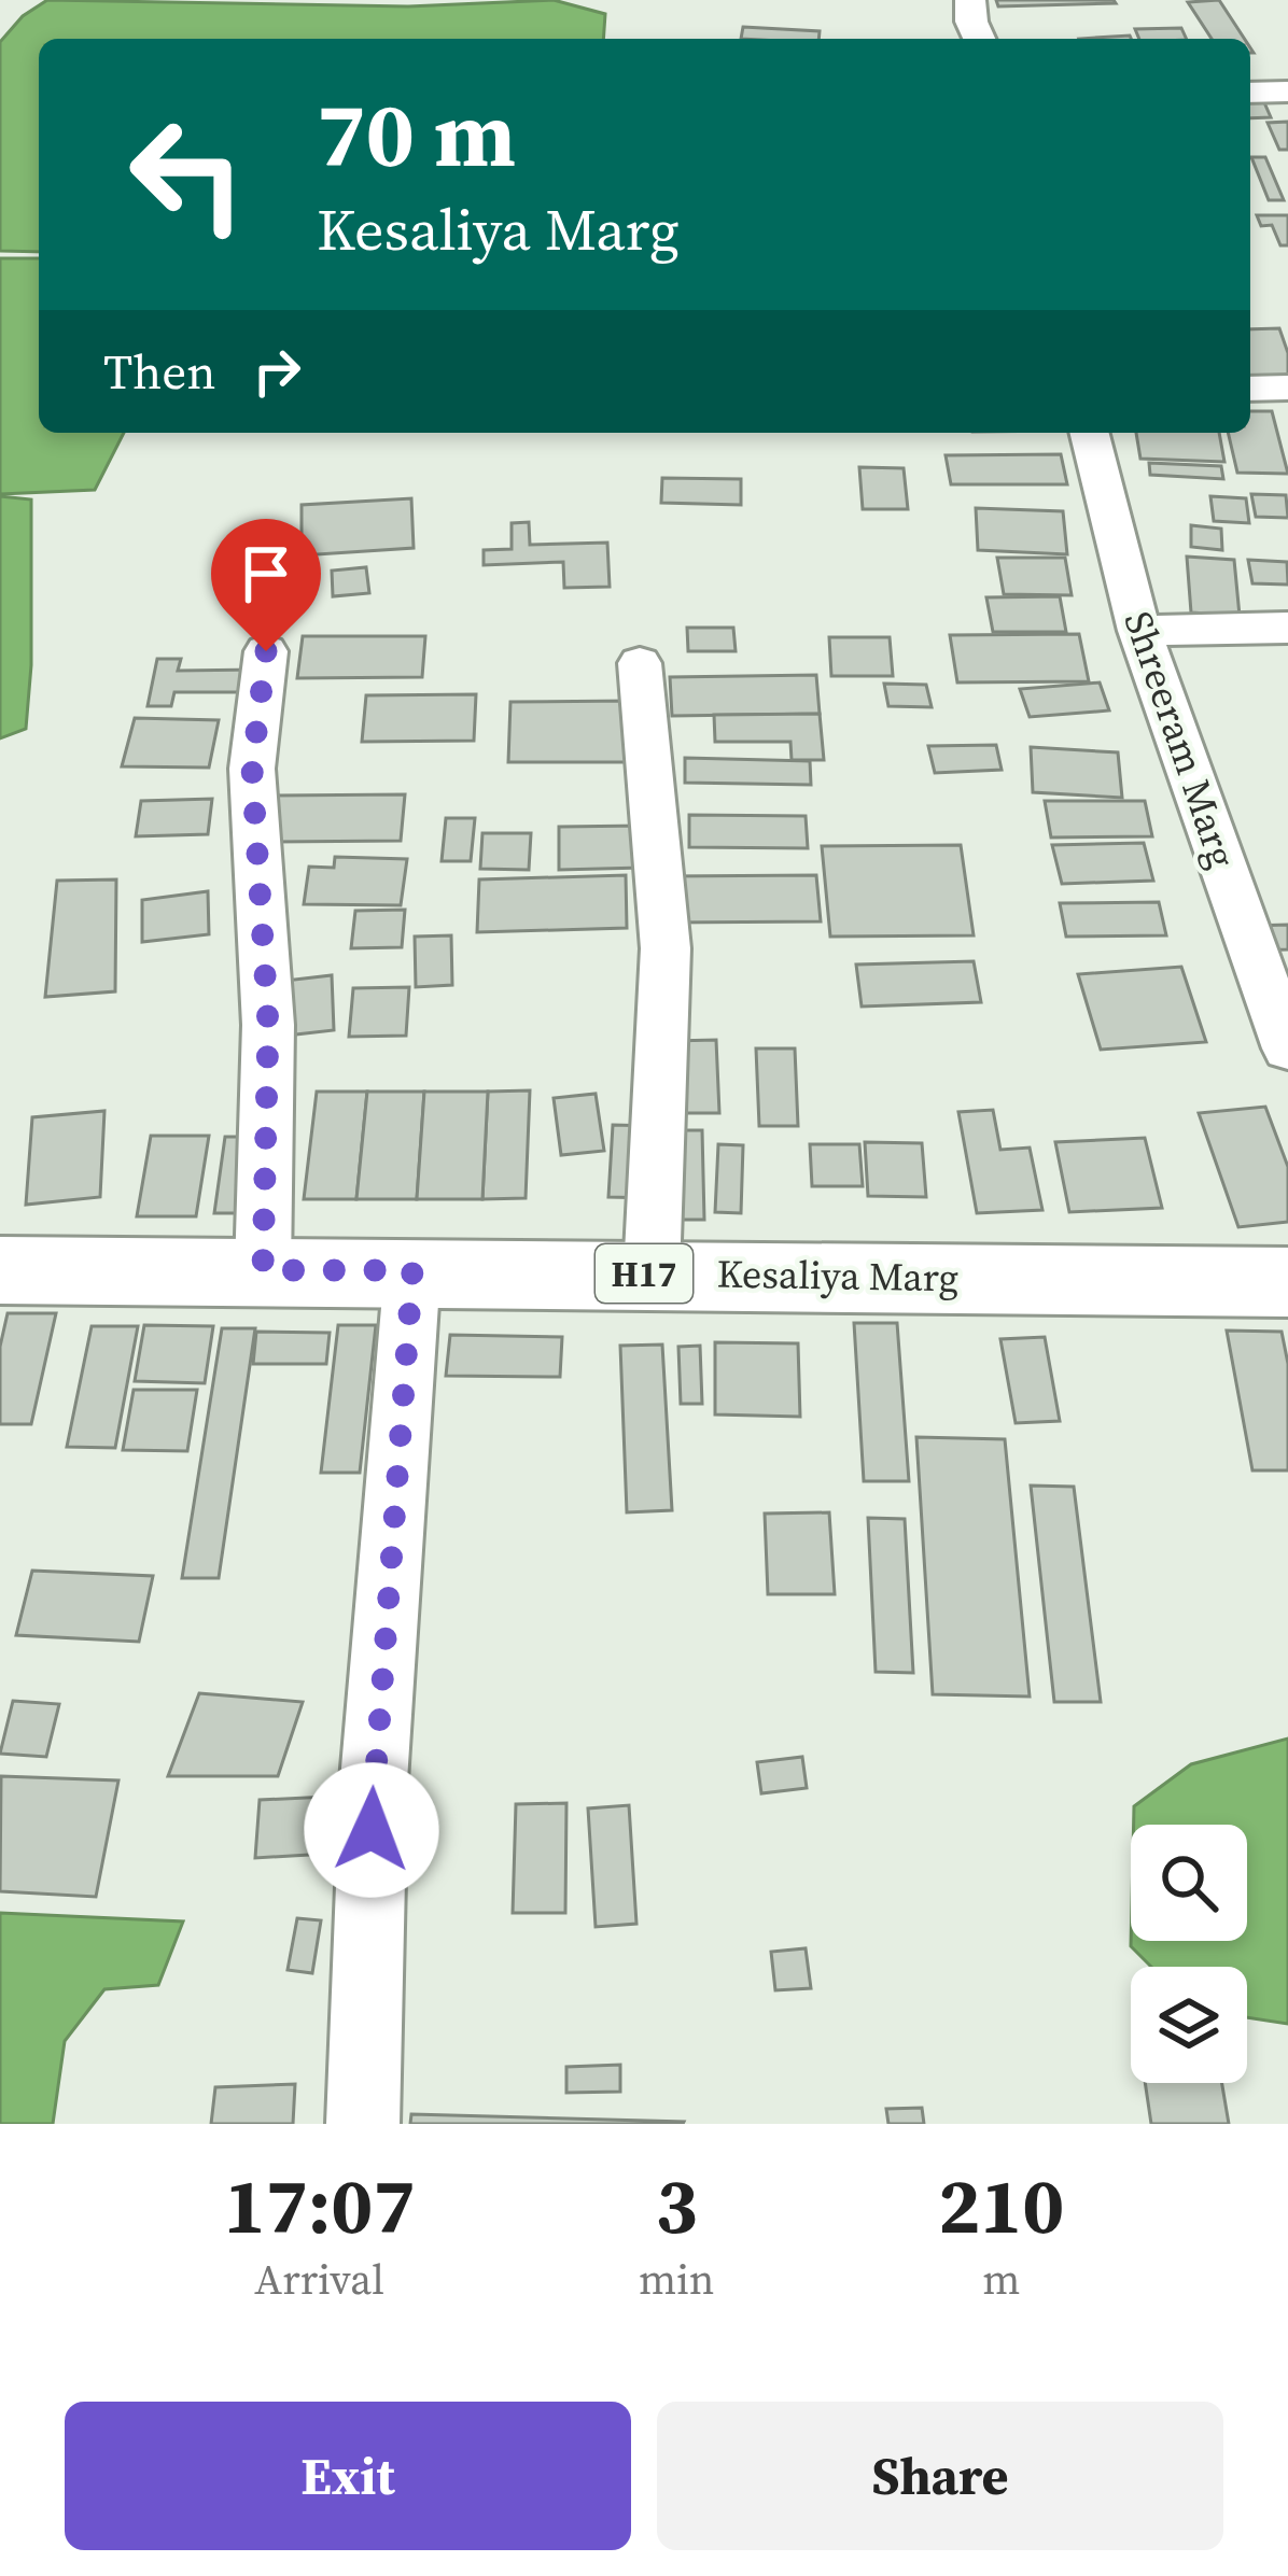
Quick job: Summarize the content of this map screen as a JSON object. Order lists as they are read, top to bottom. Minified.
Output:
{"streets":{"main road":["H17","Kesaliya Marg"],"street":["Shreeram Marg"]},"page":{"turn":["70 m","Kesaliya Marg"],"then":"Then","eta":["17:07","Arrival","3","min","210","m"],"buttons":["Exit","Share"]}}
